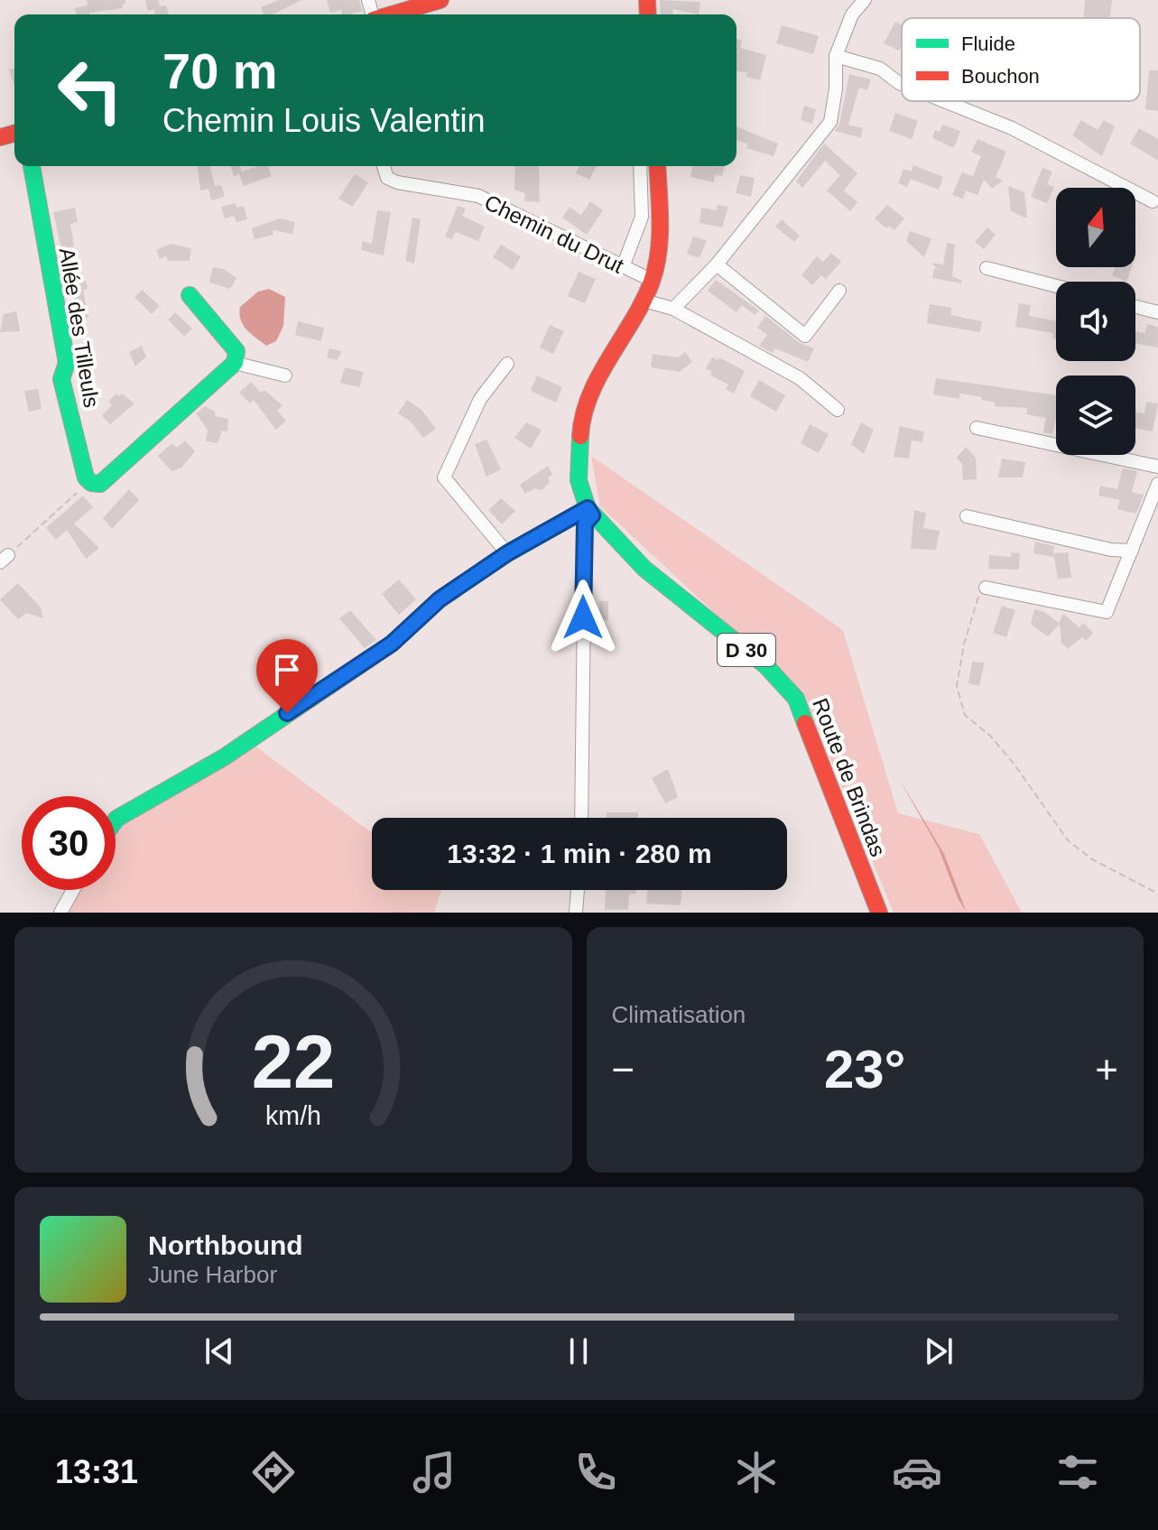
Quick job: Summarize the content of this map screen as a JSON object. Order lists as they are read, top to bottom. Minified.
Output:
{"streets":{"street":["Chemin du Drut","Allée des Tilleuls","D 30","Route de Brindas"]},"legend":["Fluide","Bouchon"],"north":"top","page":{"turn":["70 m","Chemin Louis Valentin"],"limit":"30","trip":"13:32 · 1 min · 280 m","tile":"Climatisation","heat":["−","23°","+"],"song":["Northbound","June Harbor"],"tabs":"13:31","gauge":["22","km/h"]}}
